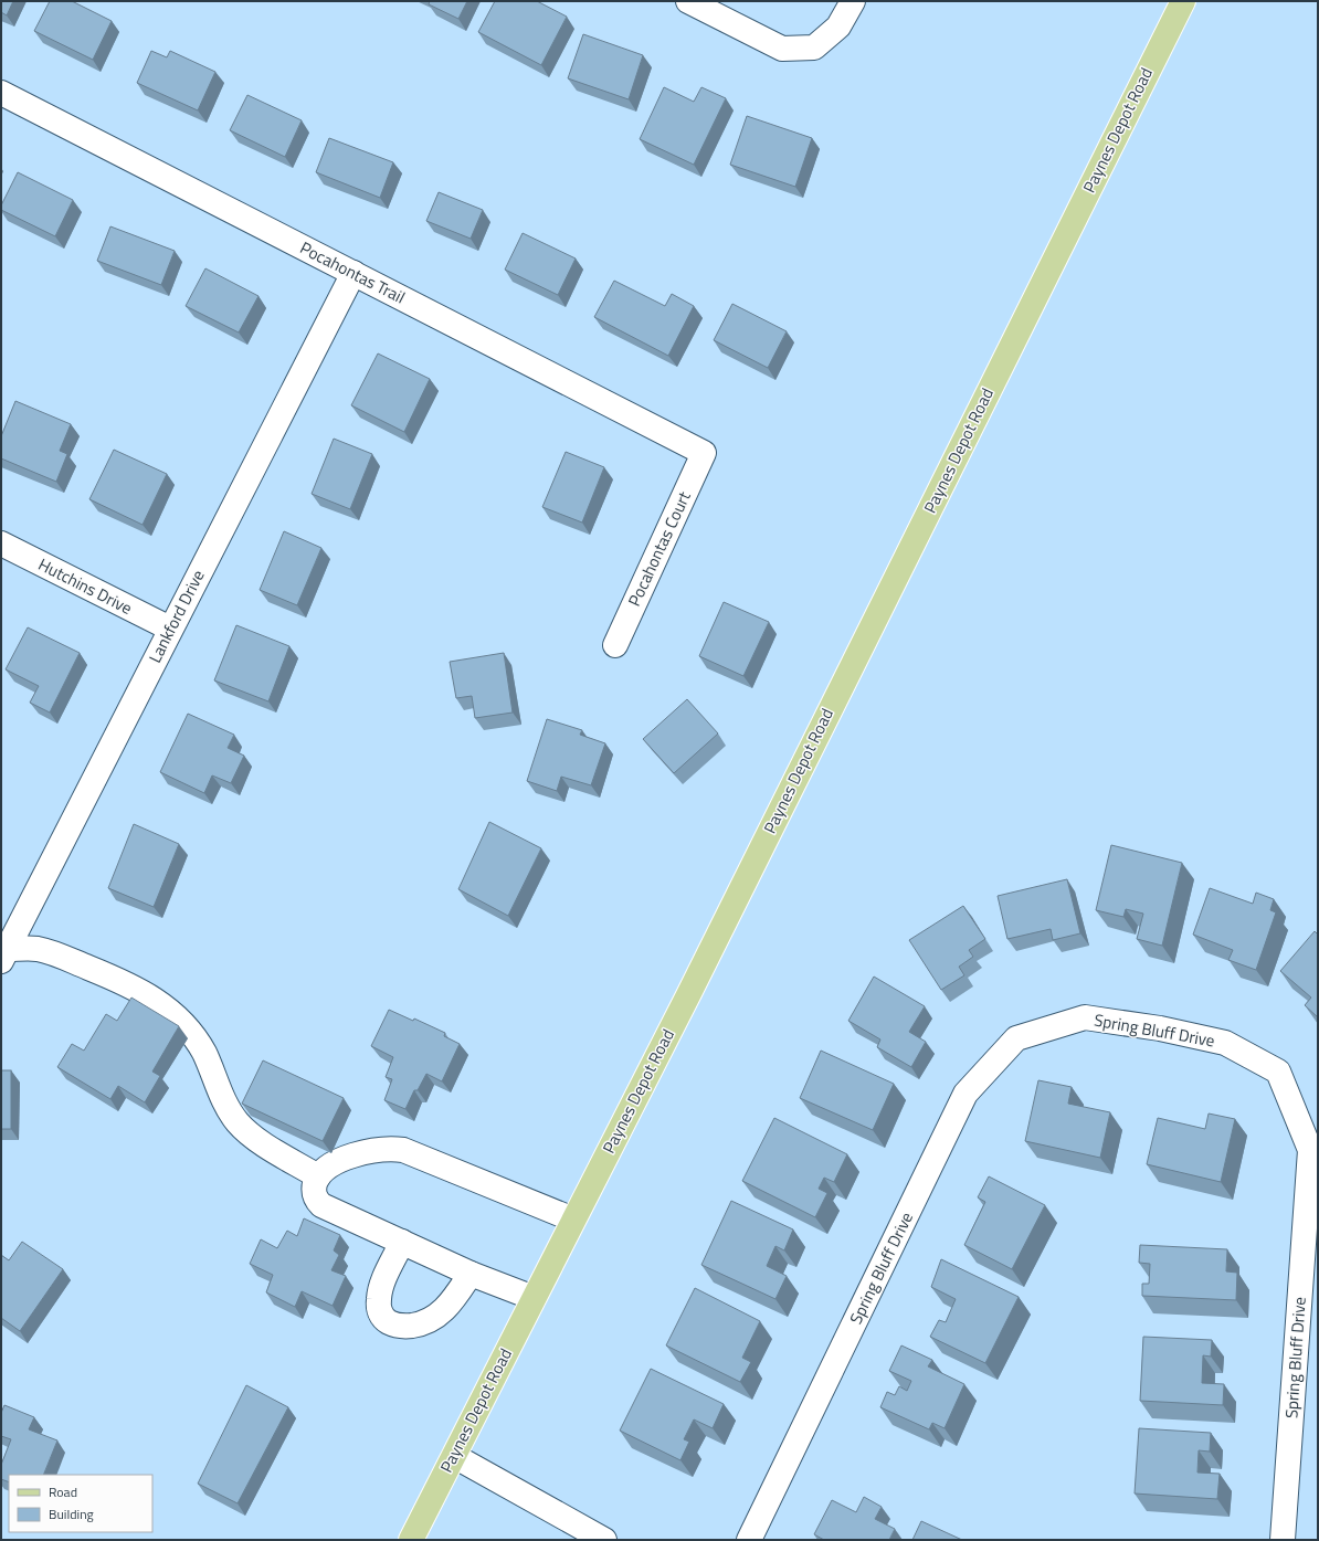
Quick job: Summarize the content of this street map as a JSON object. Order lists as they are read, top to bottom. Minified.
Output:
{"streets":{"main road":["Paynes Depot Road"],"street":["Pocahontas Trail","Pocahontas Court","Hutchins Drive","Lankford Drive","Spring Bluff Drive"]},"crossings":[["Pocahontas Trail","Pocahontas Court"],["Pocahontas Trail","Lankford Drive"],["Hutchins Drive","Lankford Drive"]],"legend":["Road","Building"]}
